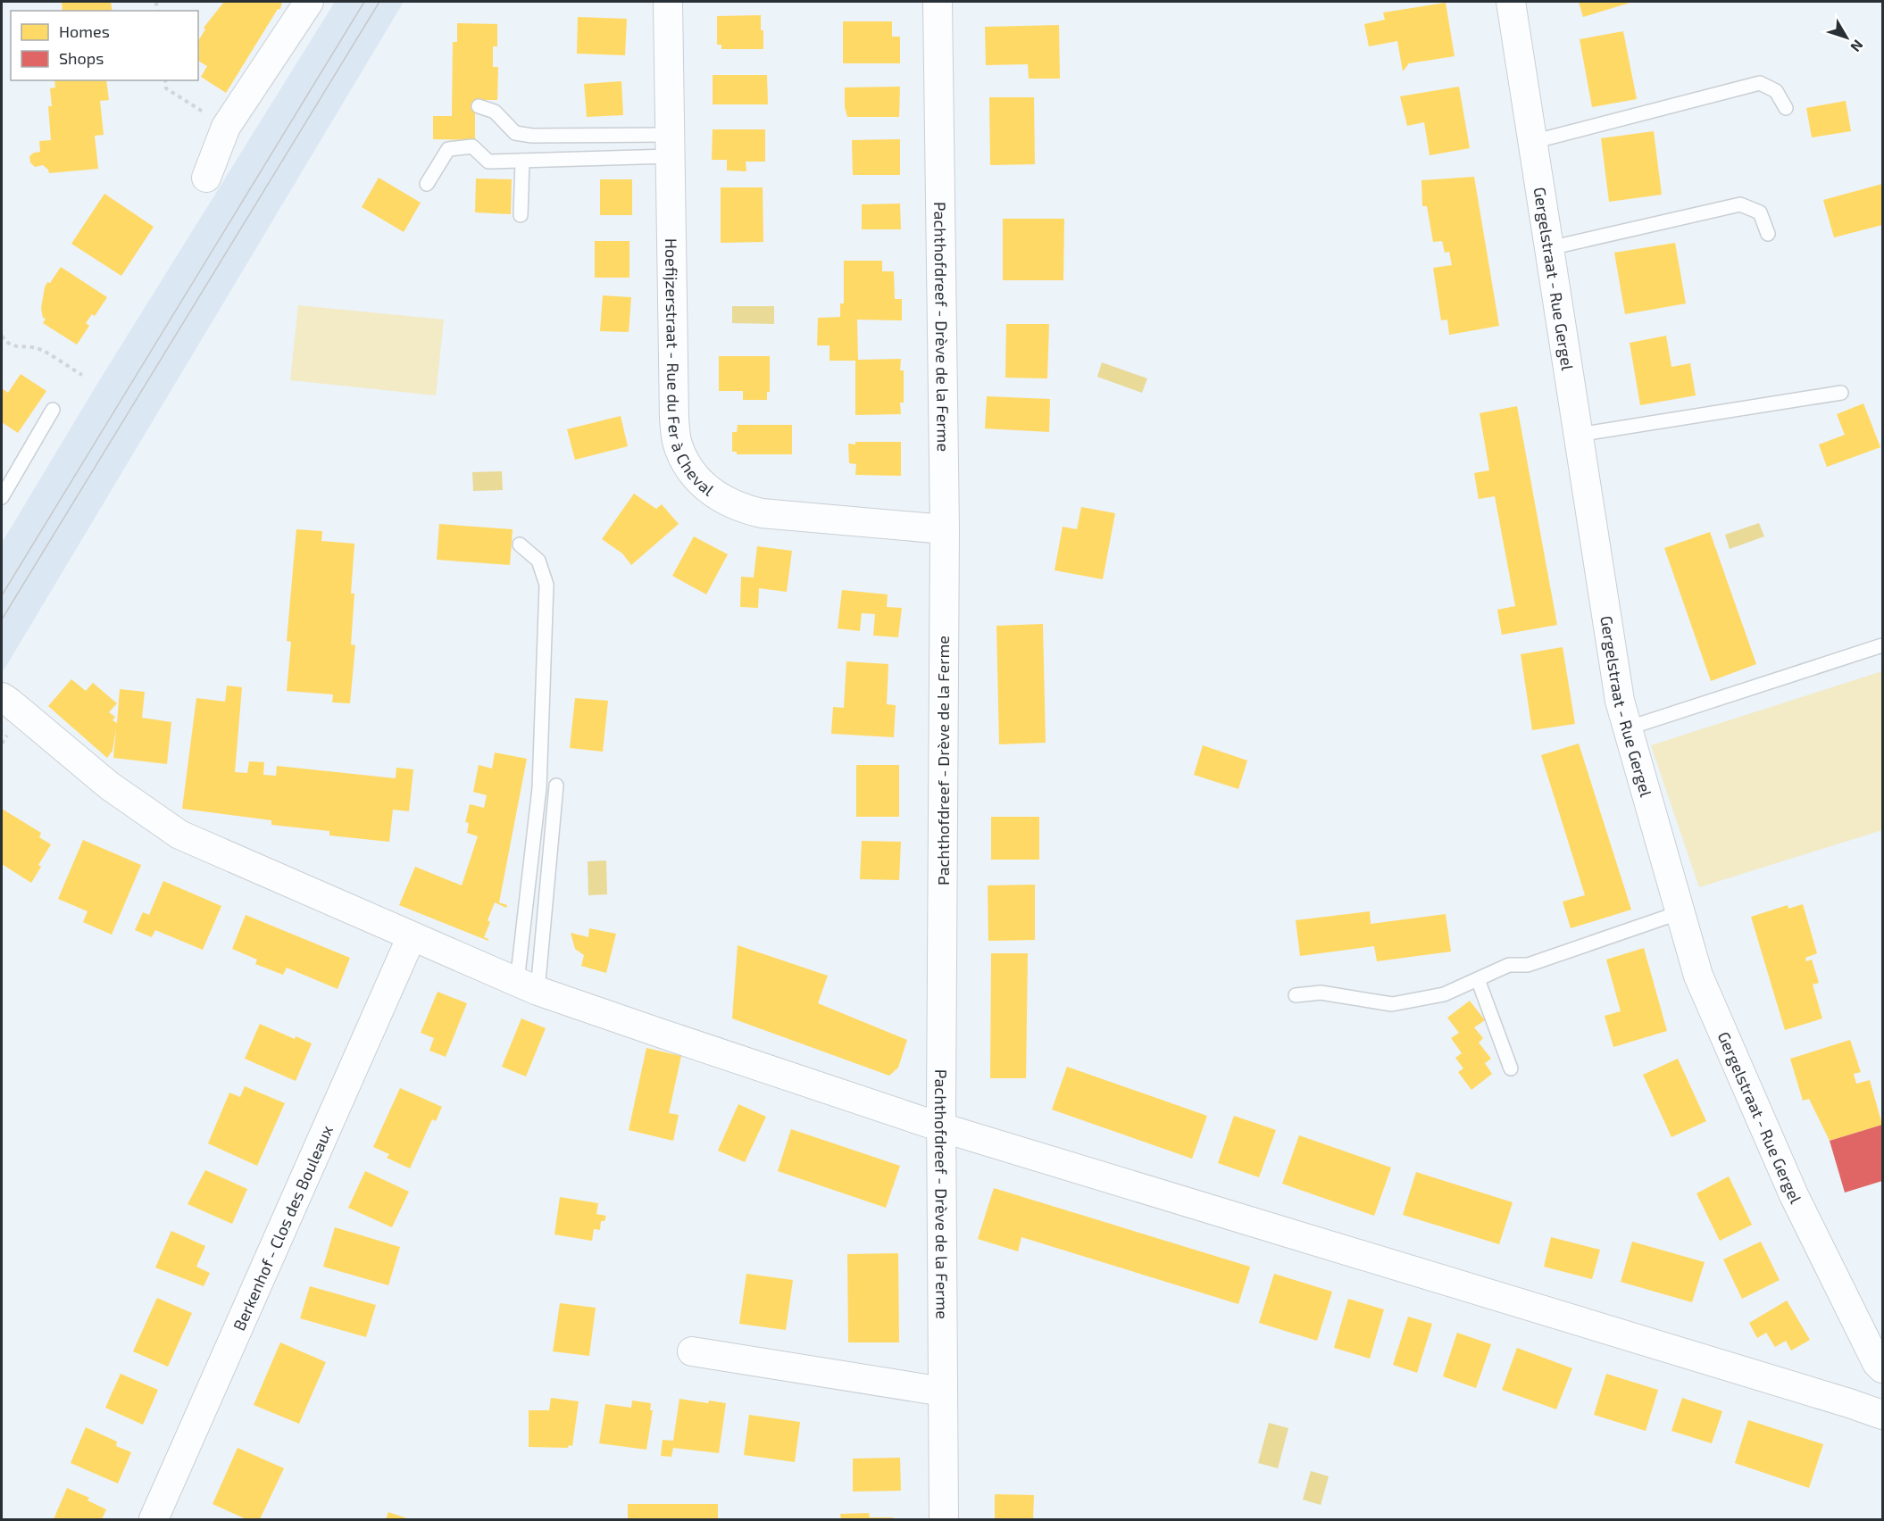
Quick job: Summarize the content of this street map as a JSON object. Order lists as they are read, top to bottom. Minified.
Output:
{"streets":{"street":["Gergelstraat - Rue Gergel","Pachthofdreef - Drève de la Ferme","Hoefijzerstraat - Rue du Fer à Cheval","Berkenhof - Clos des Bouleaux"]},"crossings":[["Pachthofdreef - Drève de la Ferme","Hoefijzerstraat - Rue du Fer à Cheval"]],"legend":["Homes","Shops"],"north":"bottom right"}
